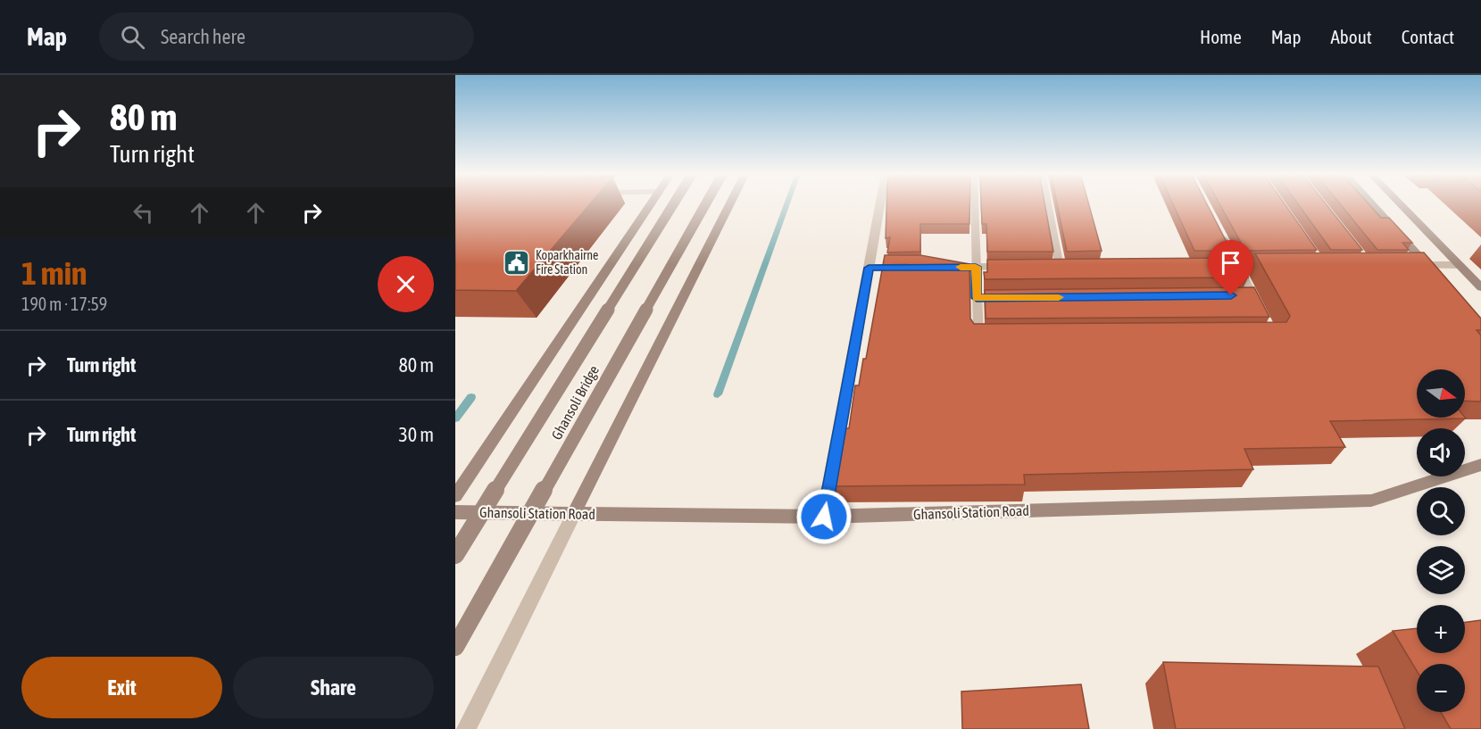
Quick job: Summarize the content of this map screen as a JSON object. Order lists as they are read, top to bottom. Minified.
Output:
{"streets":{"street":["Ghansoli Bridge","Ghansoli Station Road"]},"places":{"public building":["Koparkhairne Fire Station"]},"north":"right","page":{"header":"Map","search":"Search here","nav":["Home","Map","About","Contact"],"turn":["80 m","Turn right"],"heading":["1 min","190 m · 17:59"],"list":[{"name":"Turn right","value":"80 m"},{"name":"Turn right","value":"30 m"}],"map_buttons":["+","−"],"buttons":["Exit","Share"]}}
